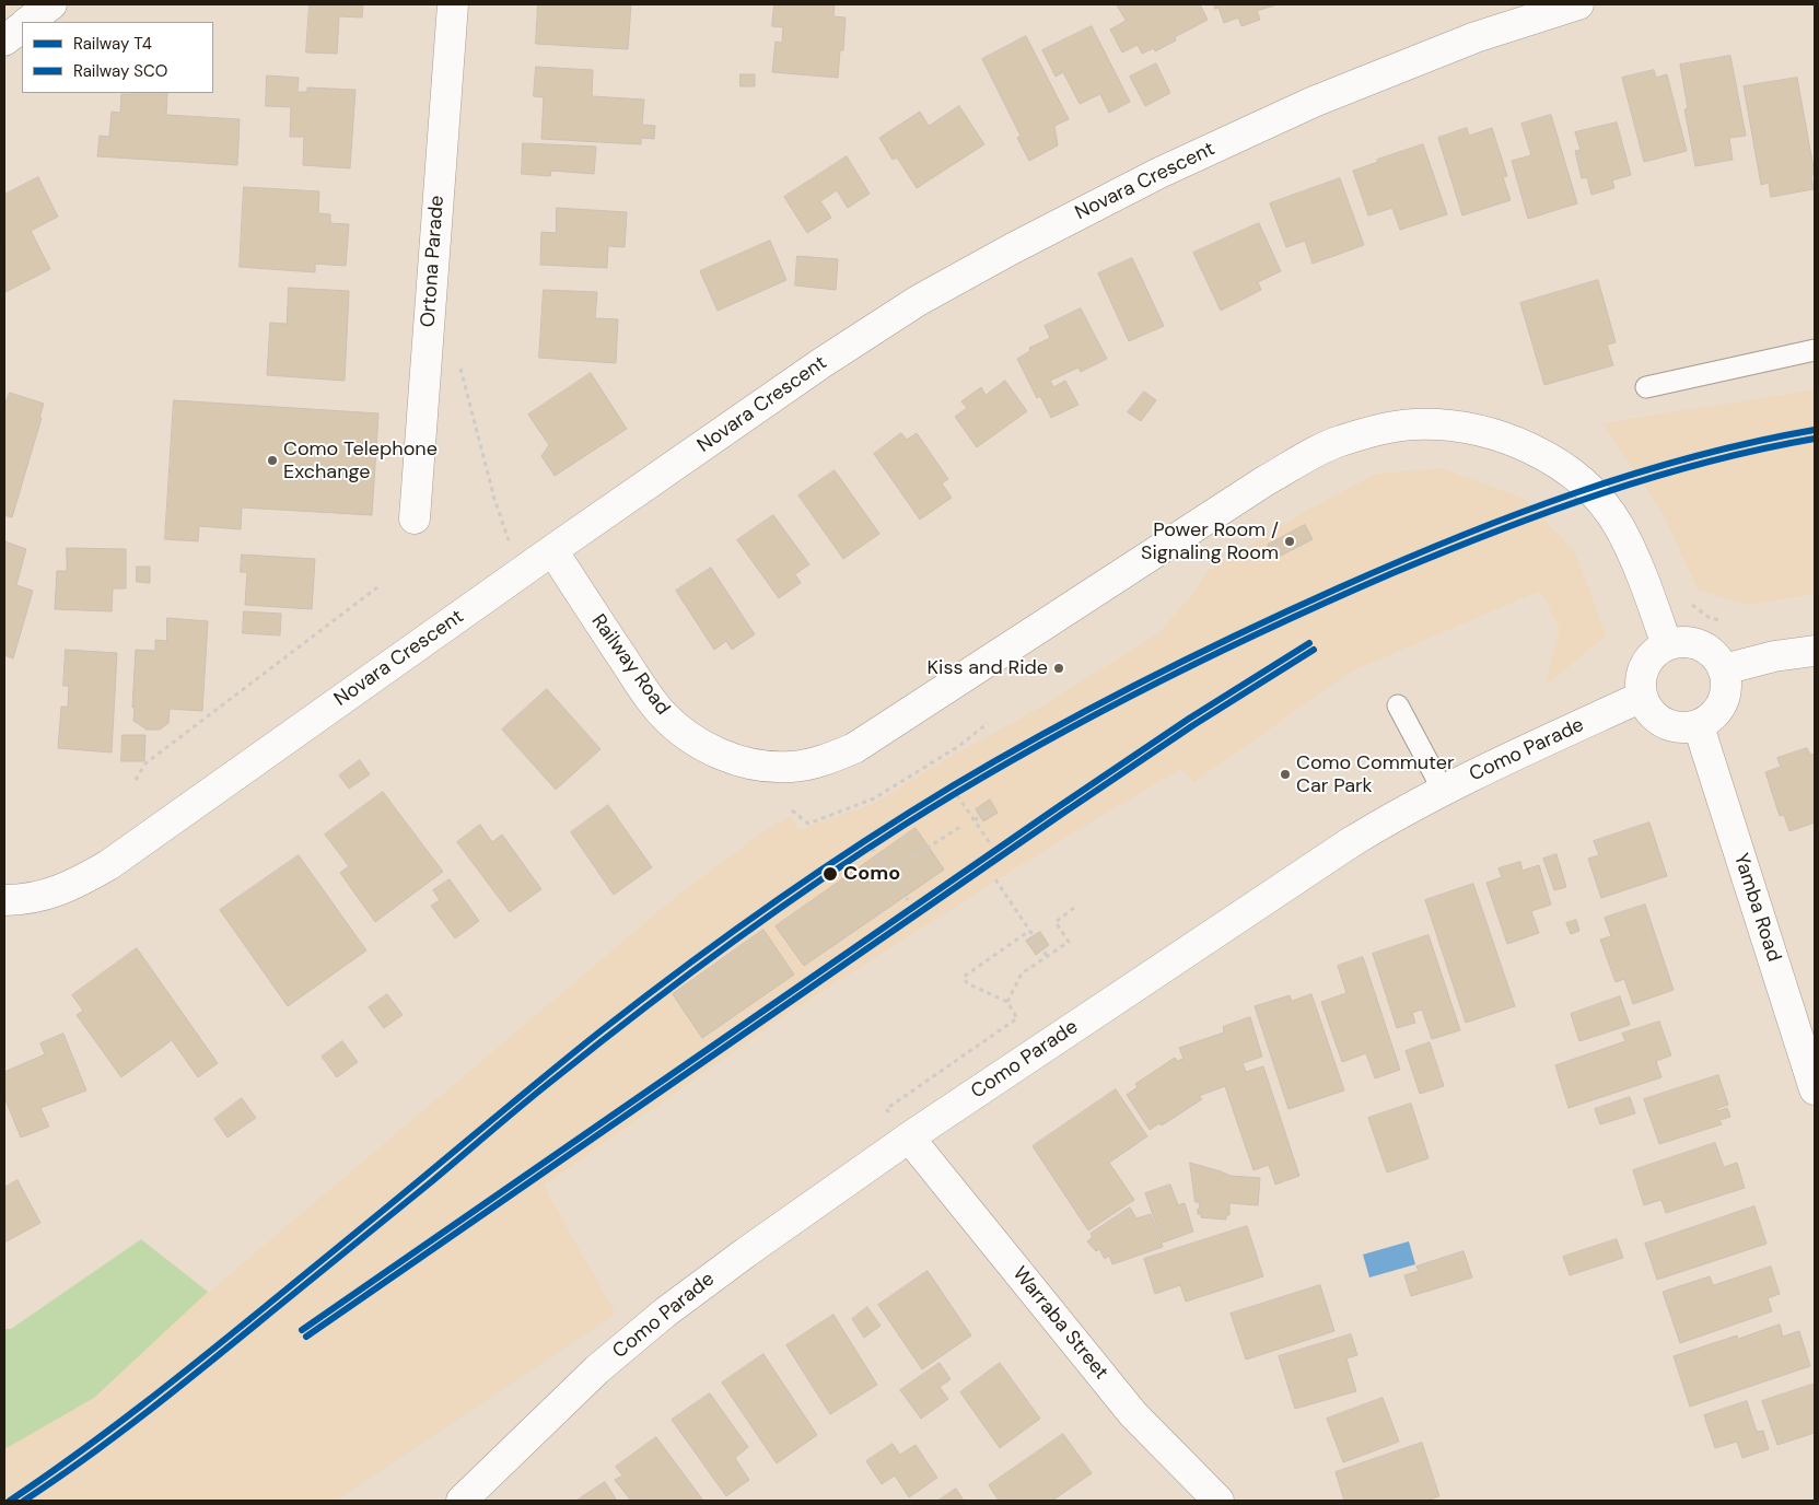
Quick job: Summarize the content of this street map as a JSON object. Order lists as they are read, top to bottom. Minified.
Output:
{"streets":{"street":["Novara Crescent","Ortona Parade","Railway Road","Como Parade","Yamba Road","Warraba Street"]},"crossings":[["Novara Crescent","Railway Road"],["Railway Road","Como Parade"],["Railway Road","Yamba Road"],["Como Parade","Yamba Road"],["Como Parade","Warraba Street"]],"places":["Como Telephone Exchange","Power Room / Signaling Room","Kiss and Ride","Como Commuter Car Park","Como"],"lines":["rail line T4","rail line SCO"],"legend":["Railway T4","Railway SCO"]}
